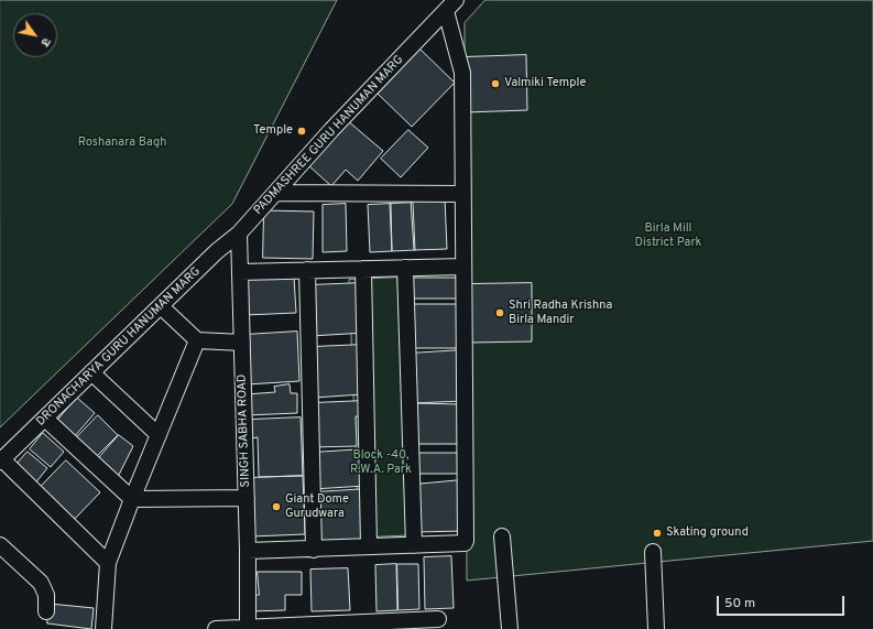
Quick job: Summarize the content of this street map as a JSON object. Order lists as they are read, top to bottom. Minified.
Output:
{"streets":{"street":["PADMASHREE GURU HANUMAN MARG","DRONACHARYA GURU HANUMAN MARG","SINGH SABHA ROAD"]},"crossings":[["PADMASHREE GURU HANUMAN MARG","DRONACHARYA GURU HANUMAN MARG"],["PADMASHREE GURU HANUMAN MARG","SINGH SABHA ROAD"],["DRONACHARYA GURU HANUMAN MARG","SINGH SABHA ROAD"]],"parks":["Roshanara Bagh","Birla Mill District Park","Block -40, R.W.A. Park"],"places":["Valmiki Temple","Temple","Shri Radha Krishna Birla Mandir","Giant Dome Gurudwara","Skating ground"],"scale_bar":"50 m","north":"bottom right"}
